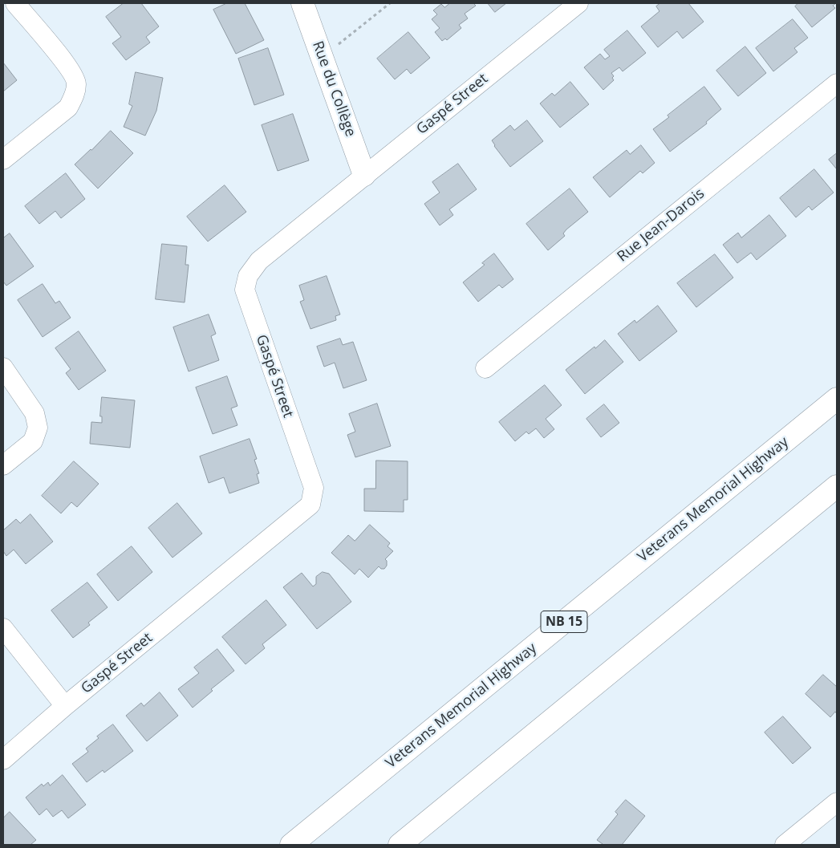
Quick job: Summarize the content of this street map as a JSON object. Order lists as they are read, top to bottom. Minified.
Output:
{"streets":{"main road":["Rue du Collège","Veterans Memorial Highway","NB 15"],"street":["Gaspé Street","Rue Jean-Darois"]},"crossings":[["Rue du Collège","Gaspé Street"]]}
